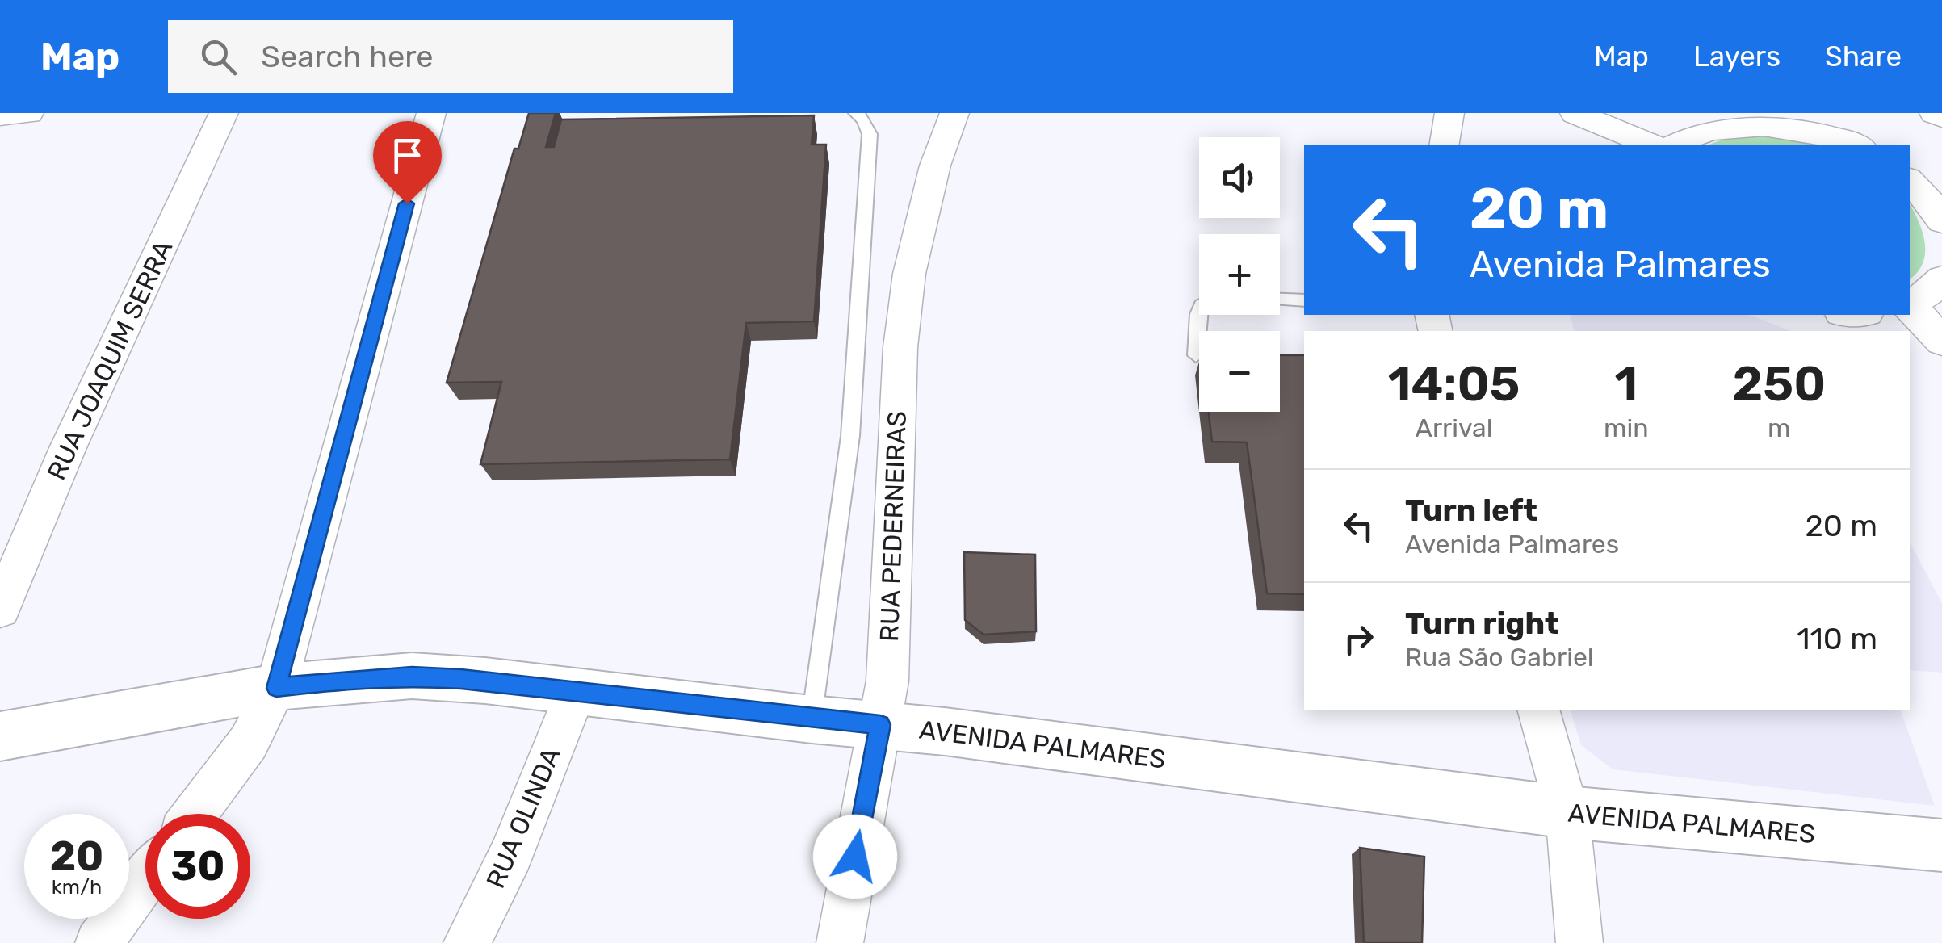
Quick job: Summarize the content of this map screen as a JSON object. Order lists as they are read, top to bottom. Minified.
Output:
{"streets":{"street":["RUA JOAQUIM SERRA","RUA PEDERNEIRAS","AVENIDA PALMARES","RUA OLINDA"]},"crossings":[["RUA PEDERNEIRAS","AVENIDA PALMARES"],["AVENIDA PALMARES","RUA OLINDA"]],"page":{"header":"Map","search":"Search here","nav":["Map","Layers","Share"],"map_buttons":["+","−"],"turn":["20 m","Avenida Palmares"],"eta":["14:05","Arrival","1","min","250","m"],"list":[{"name":"Turn left","note":"Avenida Palmares","value":"20 m"},{"name":"Turn right","note":"Rua São Gabriel","value":"110 m"}],"speed":"20 km/h","limit":"30"}}
